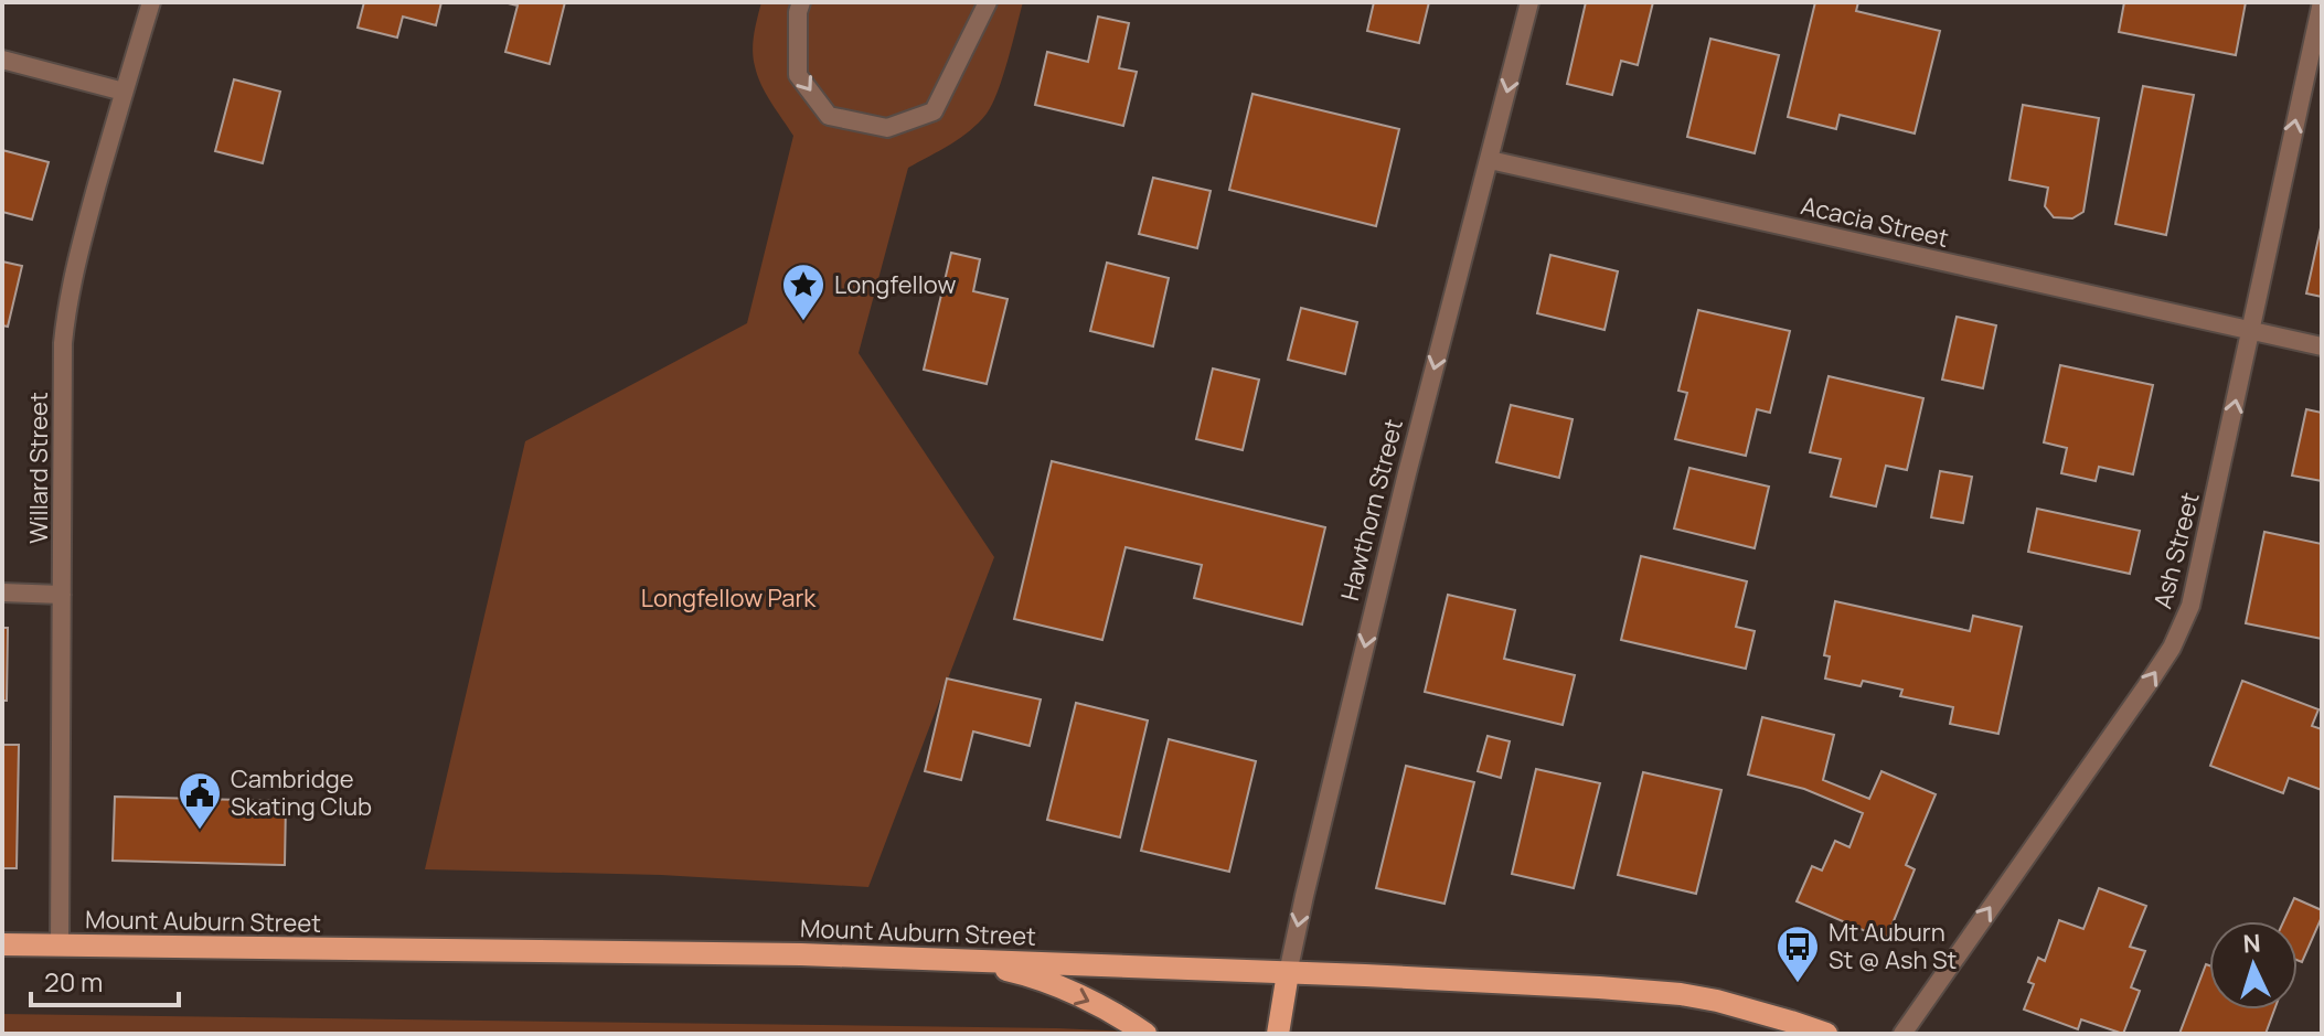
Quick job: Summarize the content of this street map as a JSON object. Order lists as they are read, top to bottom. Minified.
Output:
{"streets":{"main road":["Hawthorn Street","Mount Auburn Street"],"street":["Acacia Street","Willard Street","Ash Street"]},"crossings":[["Acacia Street","Hawthorn Street"],["Acacia Street","Ash Street"],["Willard Street","Mount Auburn Street"],["Hawthorn Street","Mount Auburn Street"]],"one_way":["Hawthorn Street","Ash Street"],"parks":["Longfellow Park"],"places":{"place":["Longfellow"],"public building":["Cambridge Skating Club"],"bus stop":["Mt Auburn St @ Ash St"]},"scale_bar":"20 m","north":"top"}
